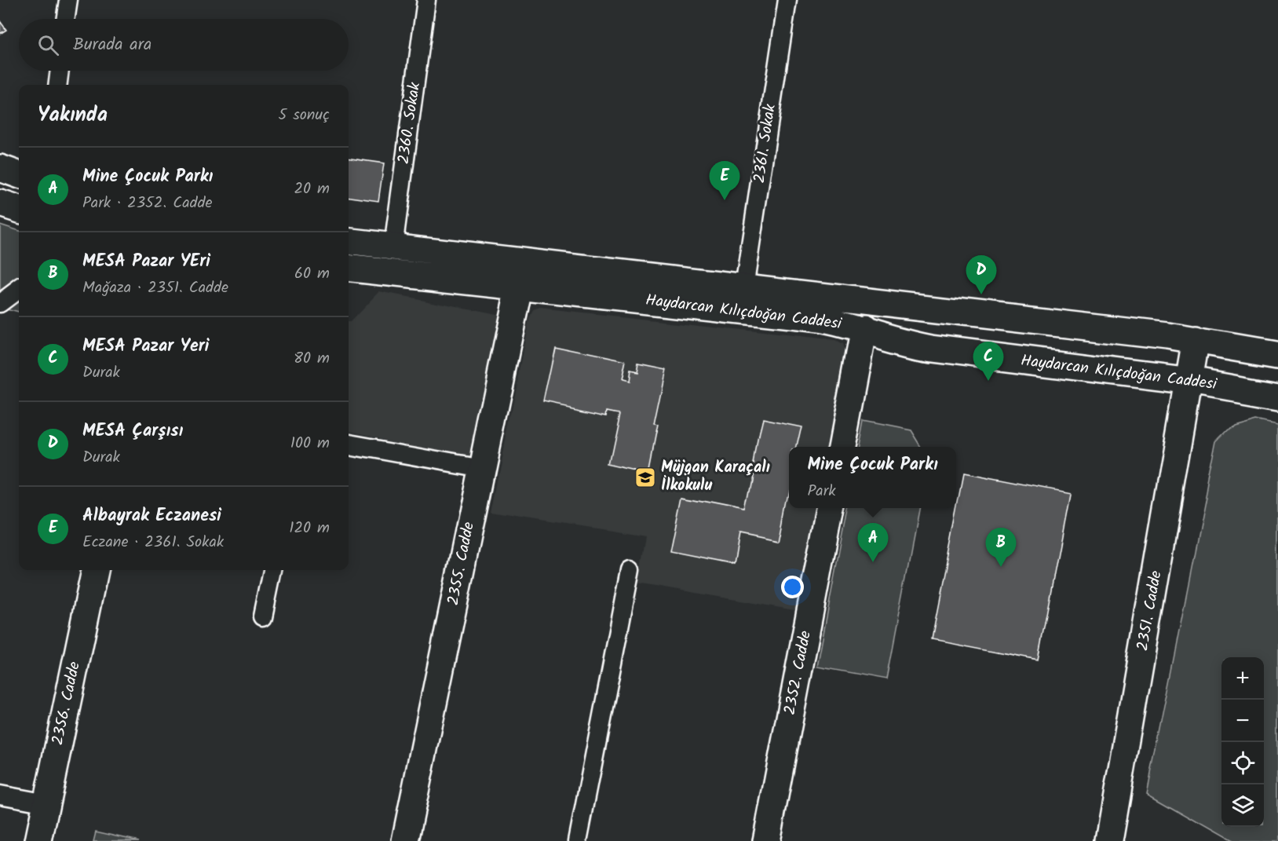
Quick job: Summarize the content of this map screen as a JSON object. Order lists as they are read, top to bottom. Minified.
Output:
{"streets":{"main road":["Haydarcan Kılıçdoğan Caddesi","2355. Cadde","2351. Cadde","2352. Cadde","2356. Cadde"],"street":["2360. Sokak","2361. Sokak"]},"crossings":[["2360. Sokak","Haydarcan Kılıçdoğan Caddesi"],["2361. Sokak","Haydarcan Kılıçdoğan Caddesi"],["Haydarcan Kılıçdoğan Caddesi","2355. Cadde"],["Haydarcan Kılıçdoğan Caddesi","2351. Cadde"]],"places":{"school or university":["Müjgan Karaçalı İlkokulu"]},"page":{"search":"Burada ara","heading":["Yakında","5 sonuç"],"list":[{"mark":"A","name":"Mine Çocuk Parkı","note":"Park · 2352. Cadde","value":"20 m"},{"mark":"B","name":"MESA Pazar YEri","note":"Mağaza · 2351. Cadde","value":"60 m"},{"mark":"C","name":"MESA Pazar Yeri","note":"Durak","value":"80 m"},{"mark":"D","name":"MESA Çarşısı","note":"Durak","value":"100 m"},{"mark":"E","name":"Albayrak Eczanesi","note":"Eczane · 2361. Sokak","value":"120 m"}],"pins":["E","D","C","A","B"],"popup":["Mine Çocuk Parkı","Park"],"map_buttons":["+","−"]}}
